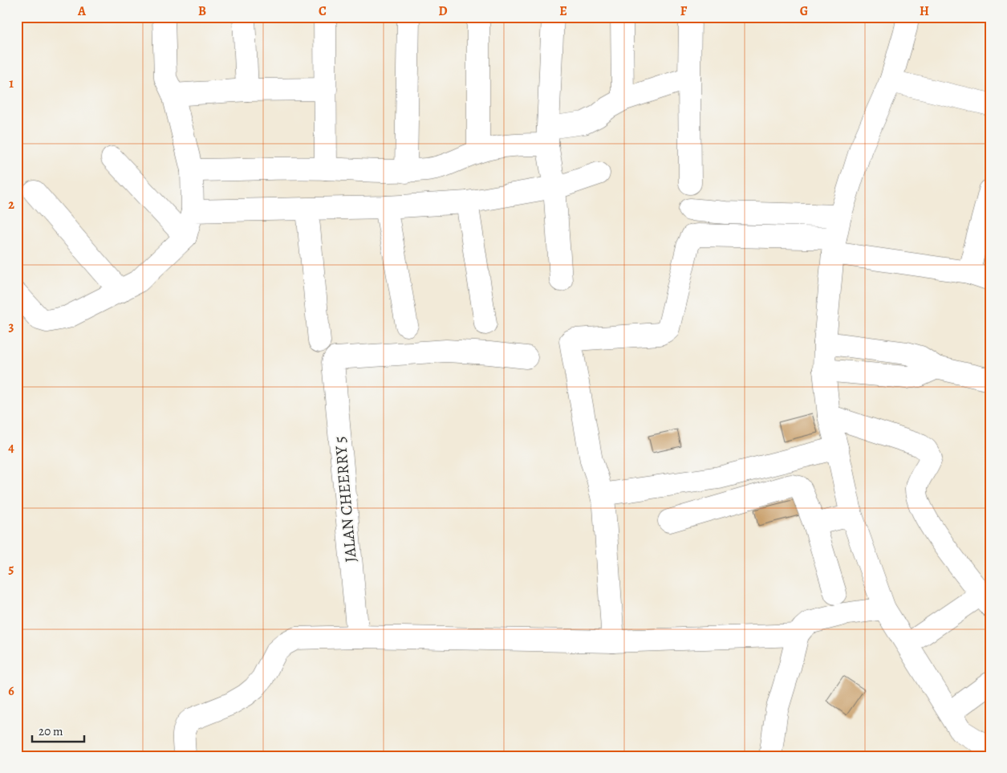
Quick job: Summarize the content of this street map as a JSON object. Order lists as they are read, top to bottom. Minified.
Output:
{"streets":{"street":["JALAN CHEERRY 5"]},"scale_bar":"20 m","grid":{"columns":["A","B","C","D","E","F","G","H"],"rows":["1","2","3","4","5","6"]}}
